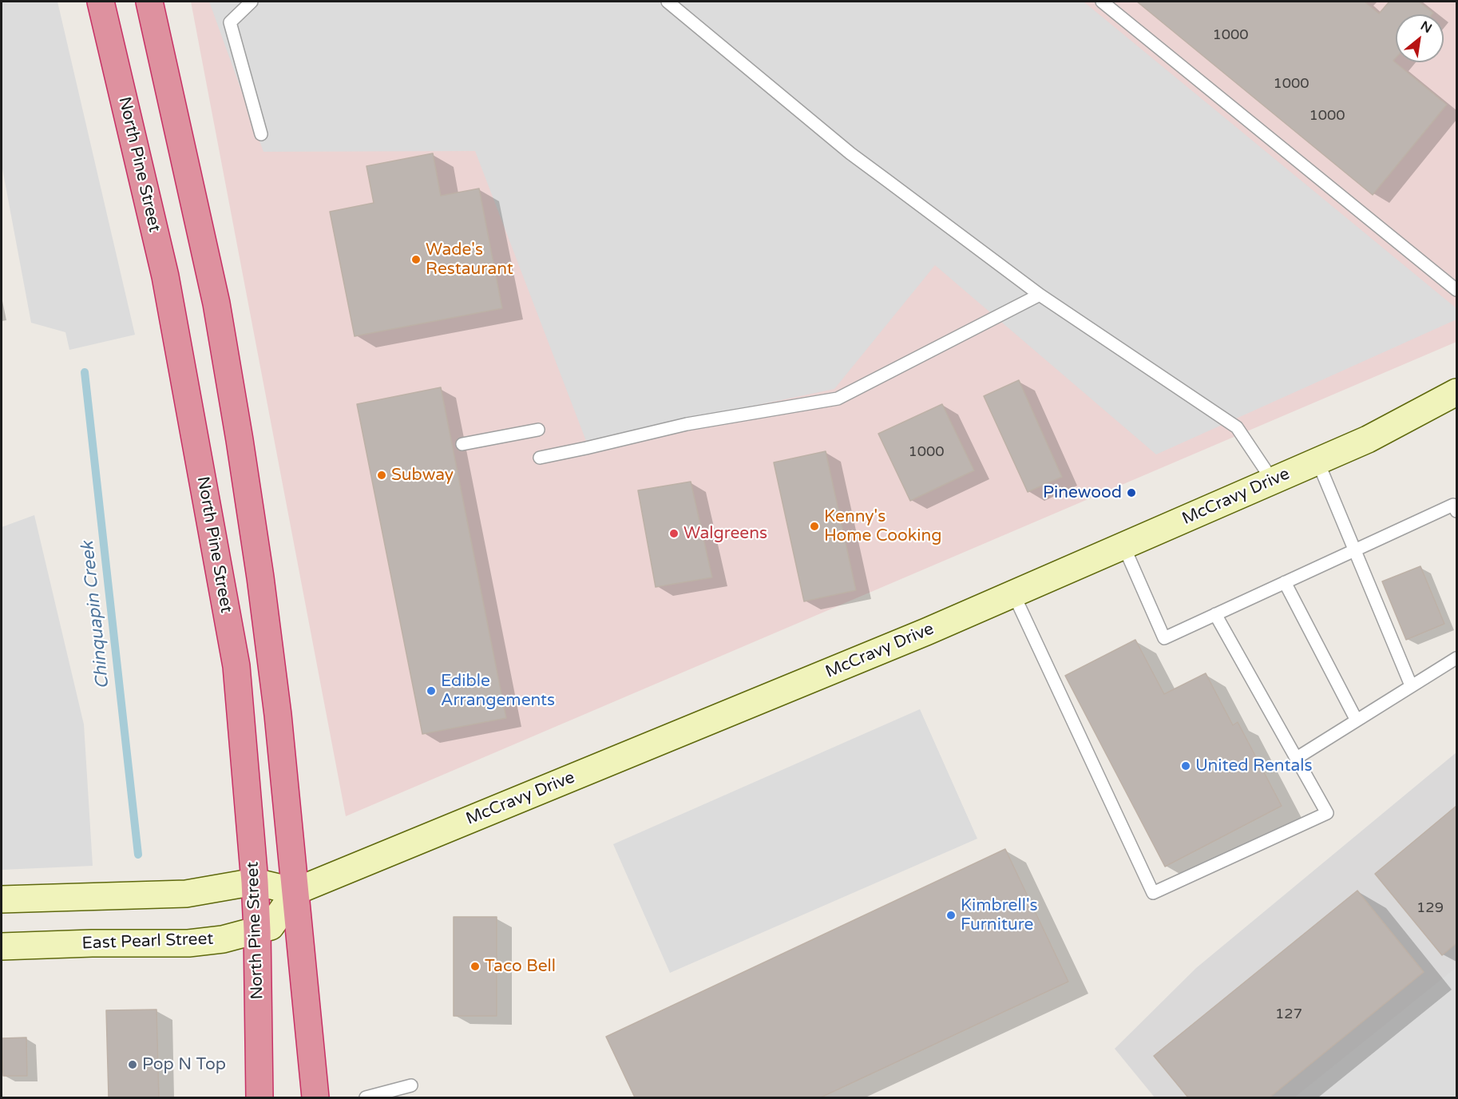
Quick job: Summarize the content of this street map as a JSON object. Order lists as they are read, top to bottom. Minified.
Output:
{"streets":{"highway":["North Pine Street"],"street":["McCravy Drive","East Pearl Street"]},"crossings":[["North Pine Street","East Pearl Street"],["McCravy Drive","East Pearl Street"]],"water":["Chinquapin Creek"],"places":["Wade's Restaurant","Subway","Pinewood","Kenny's Home Cooking","Walgreens","Edible Arrangements","United Rentals","Kimbrell's Furniture","Taco Bell","Pop N Top"],"house_numbers":["1000","1000","1000","1000","129","127"],"north":"top right"}
